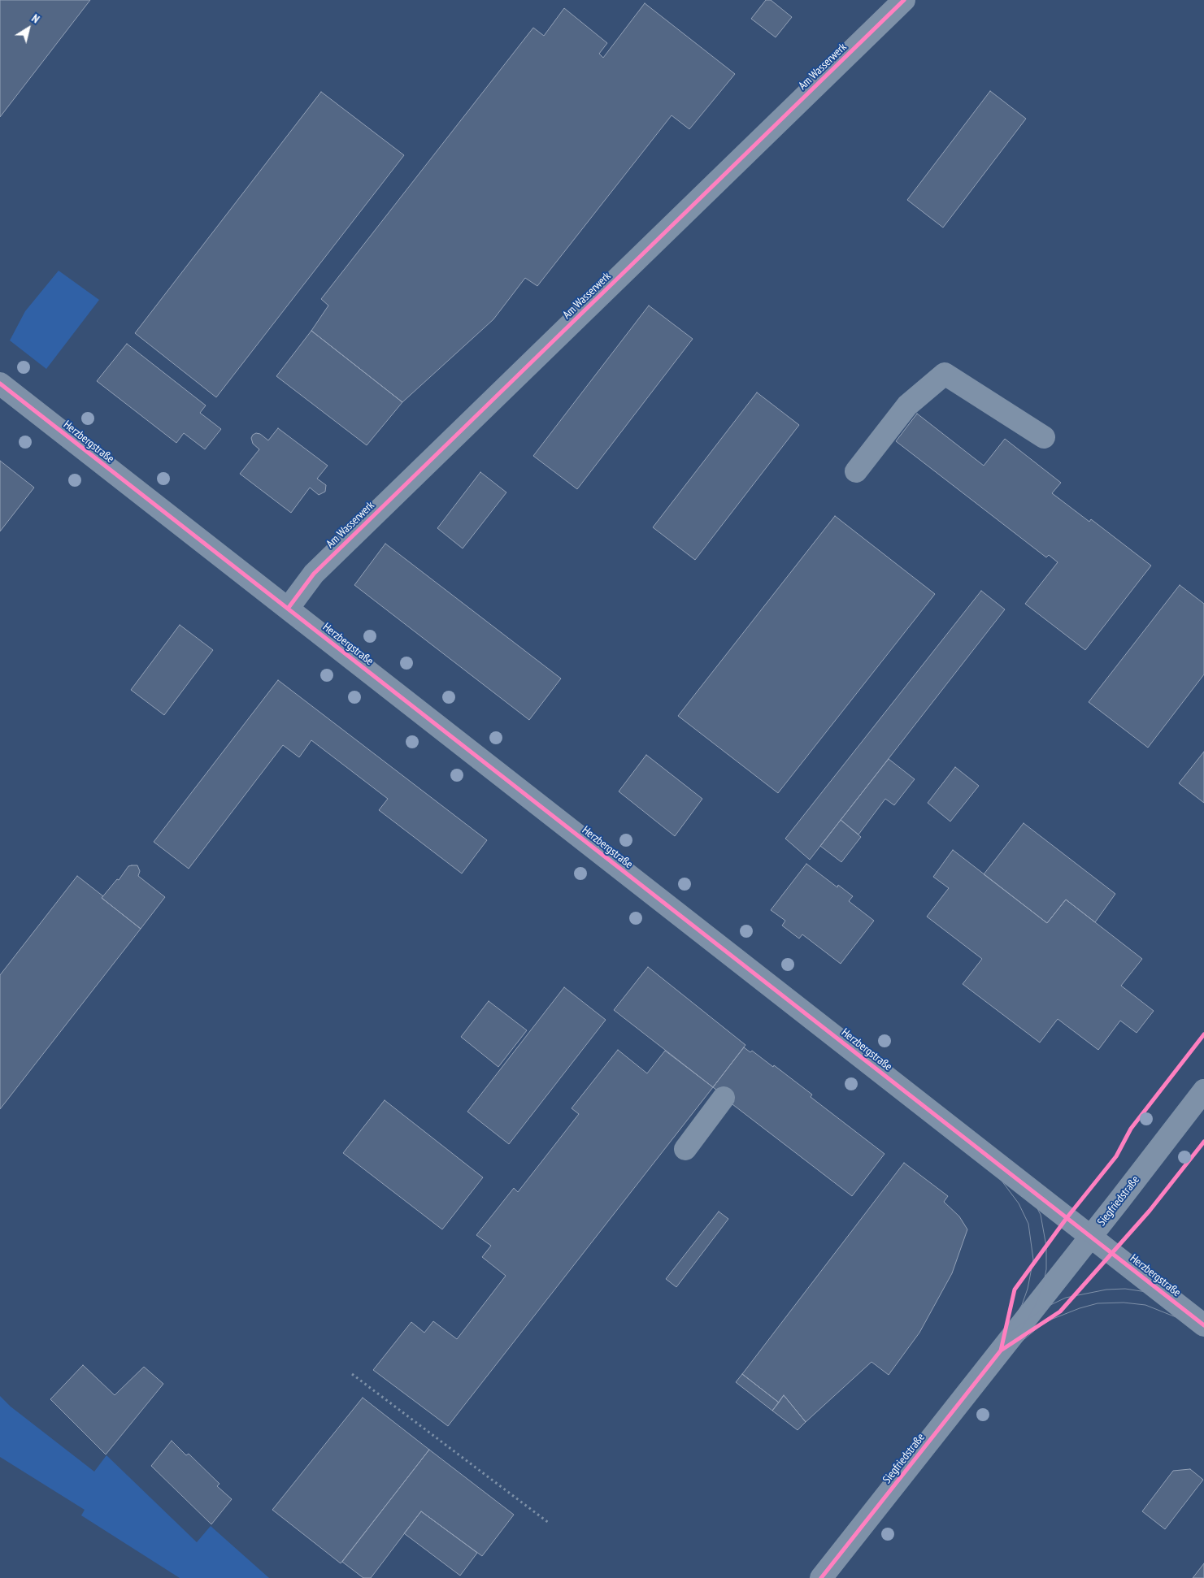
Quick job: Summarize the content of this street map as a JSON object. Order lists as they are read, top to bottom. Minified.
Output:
{"streets":{"street":["Am Wasserwerk","Herzbergstraße","Siegfriedstraße"]},"crossings":[["Am Wasserwerk","Herzbergstraße"],["Herzbergstraße","Siegfriedstraße"]],"north":"top right"}
